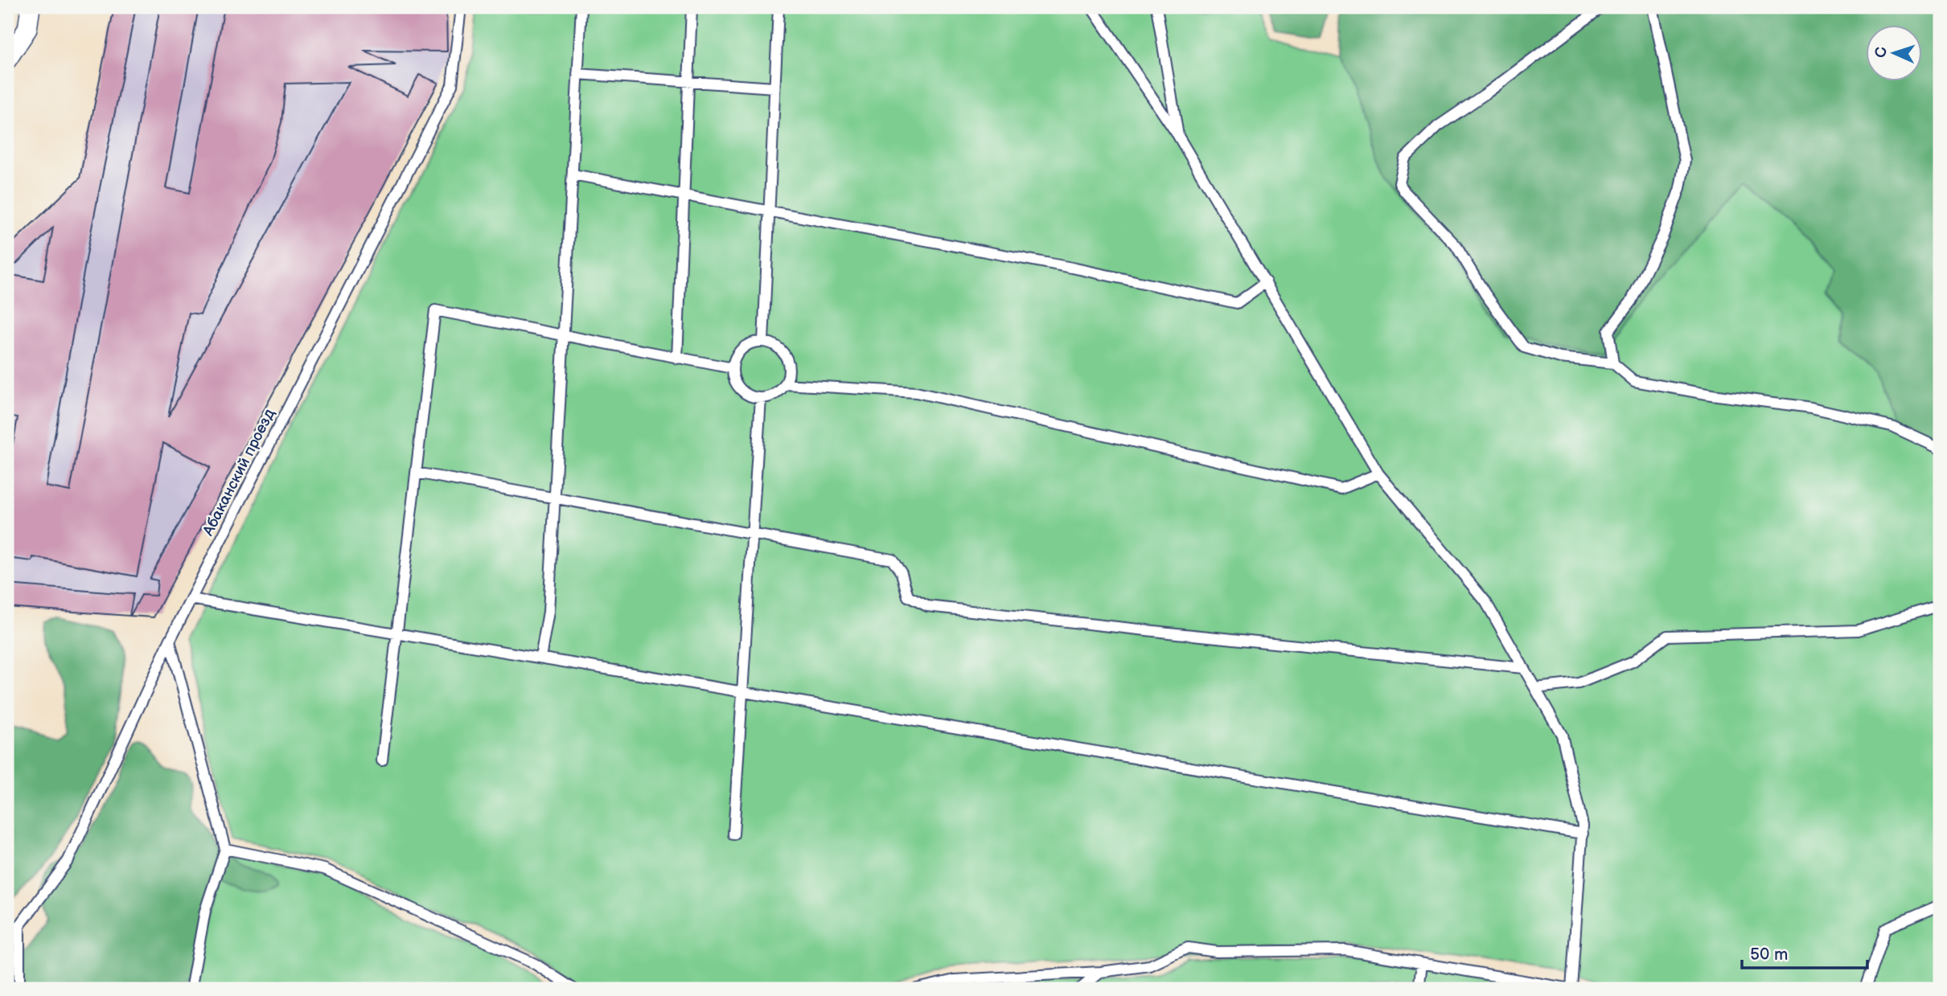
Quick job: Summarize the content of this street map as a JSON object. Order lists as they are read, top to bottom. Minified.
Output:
{"streets":{"lane":["Абаканский проезд"]},"scale_bar":"50 m","north":"left"}
